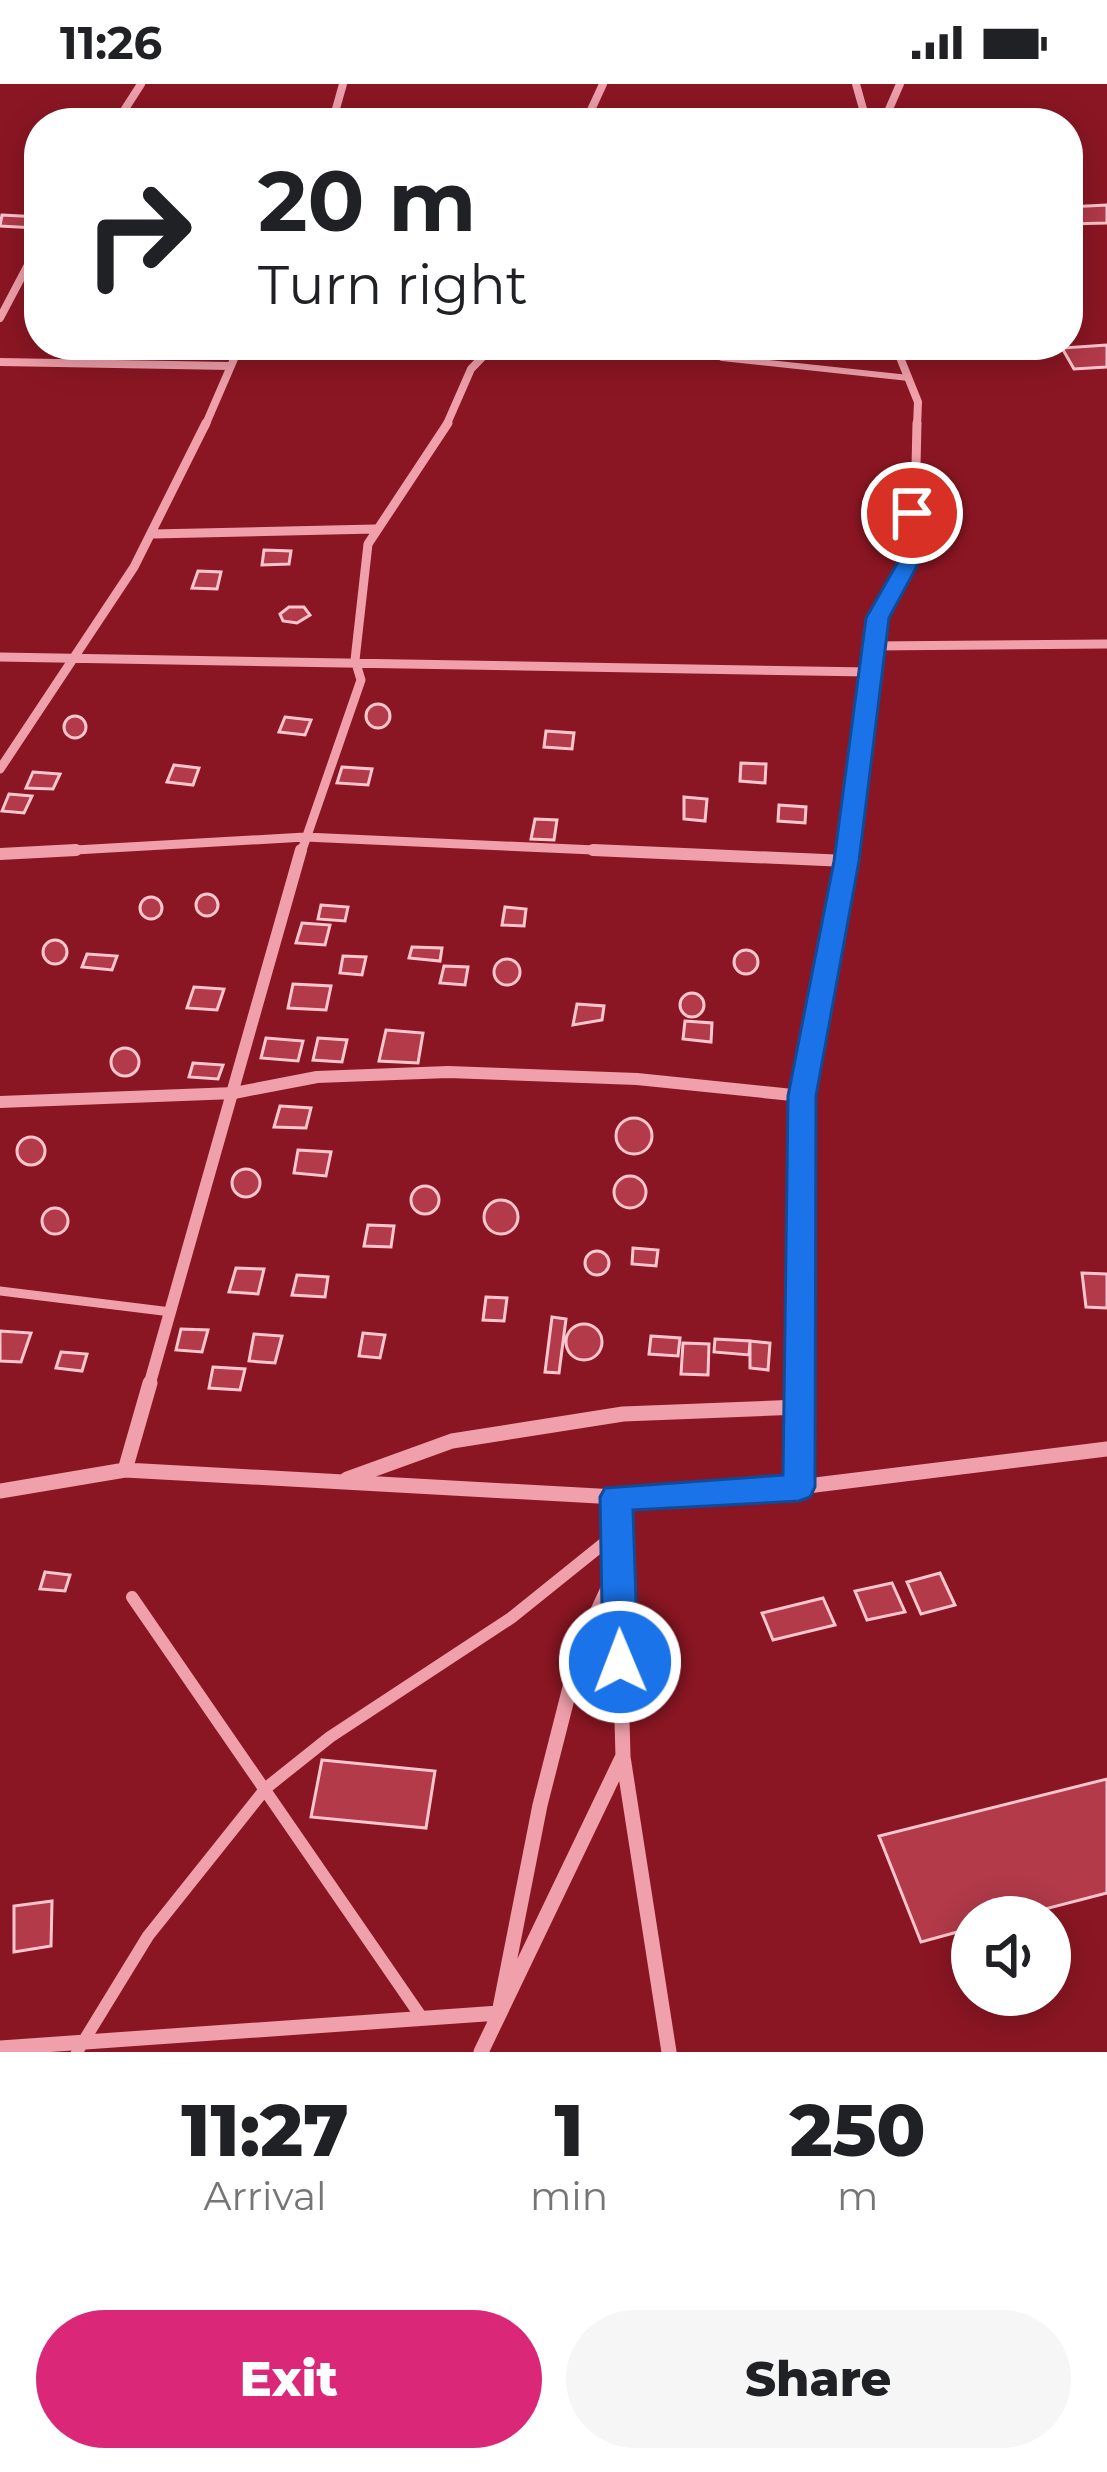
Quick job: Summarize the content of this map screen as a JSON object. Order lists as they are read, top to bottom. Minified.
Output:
{"page":{"status":"11:26","turn":["20 m","Turn right"],"eta":["11:27","Arrival","1","min","250","m"],"buttons":["Exit","Share"]}}
